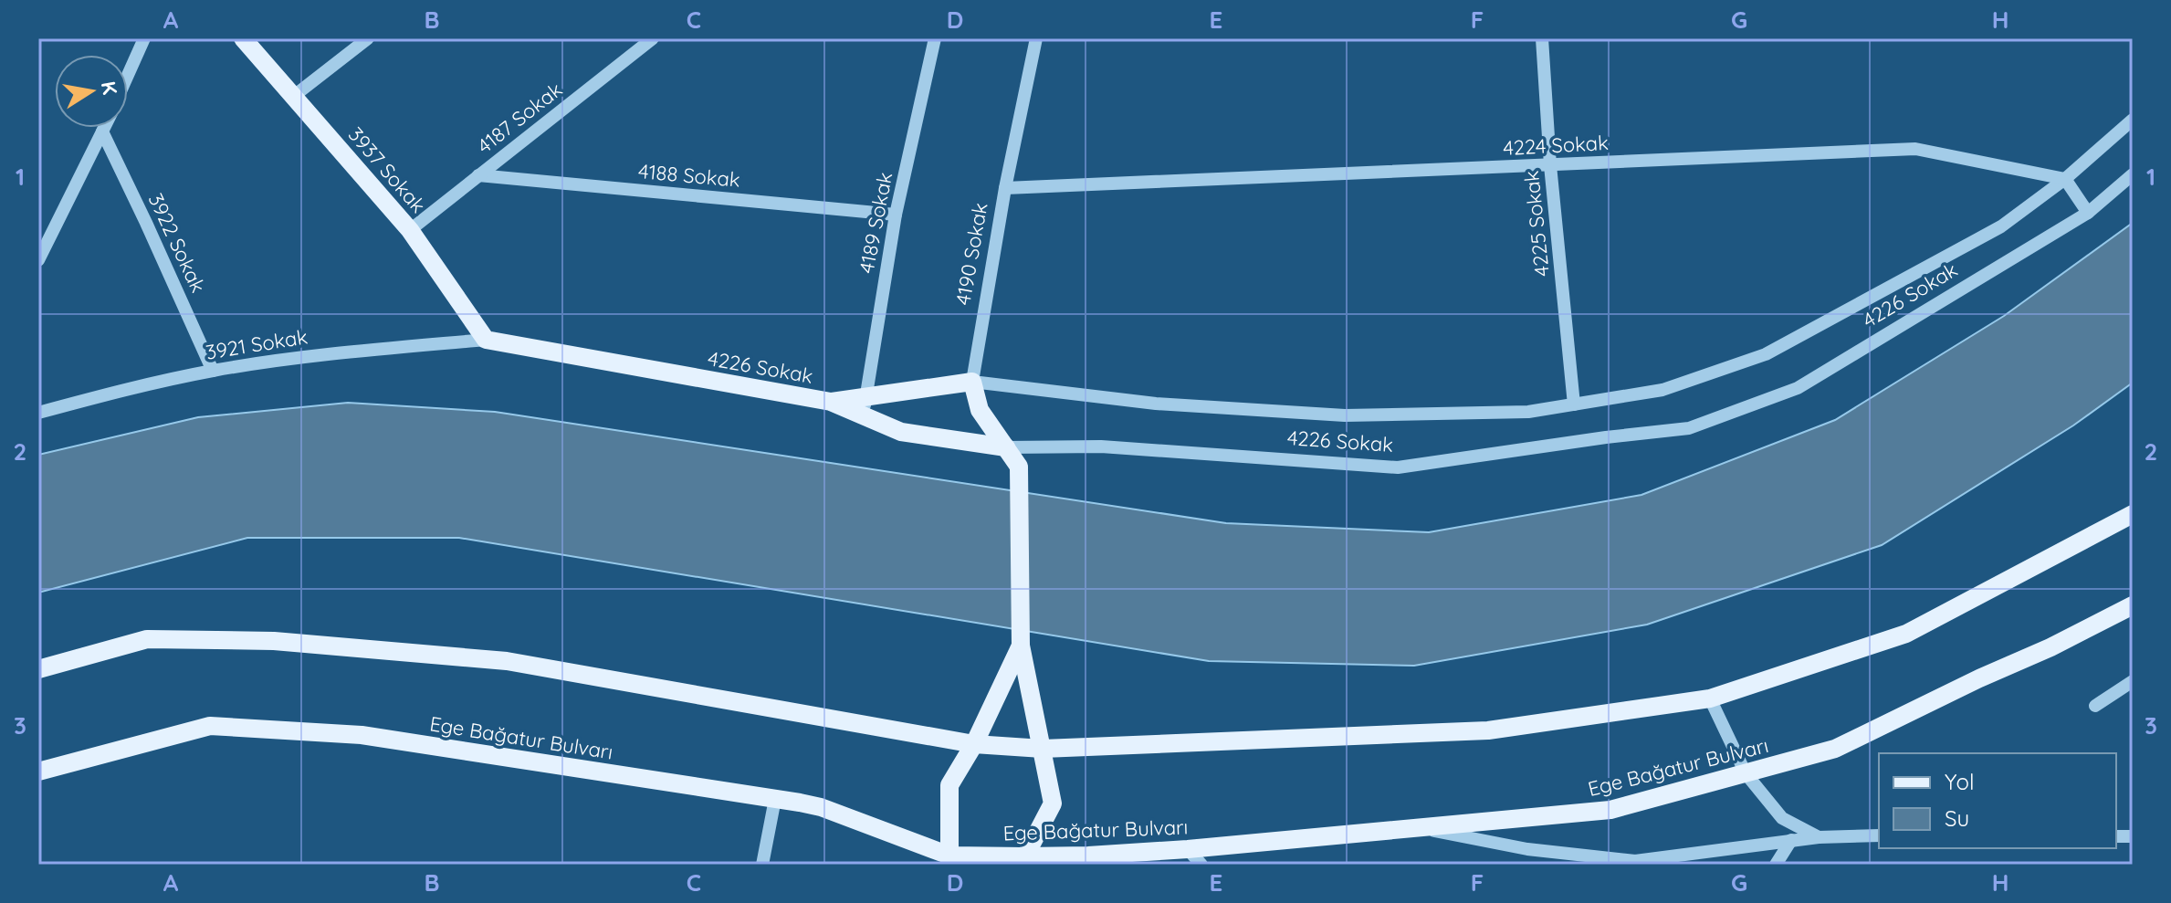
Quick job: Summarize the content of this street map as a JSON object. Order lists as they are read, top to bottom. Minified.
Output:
{"streets":{"main road":["3937 Sokak","4190 Sokak","4226 Sokak","Ege Bağatur Bulvarı"],"street":["4187 Sokak","4224 Sokak","4188 Sokak","4189 Sokak","4225 Sokak","3922 Sokak","3921 Sokak"]},"crossings":[["4187 Sokak","3937 Sokak"],["4187 Sokak","4188 Sokak"],["4224 Sokak","4225 Sokak"],["4224 Sokak","4190 Sokak"],["3937 Sokak","4226 Sokak"],["3937 Sokak","3921 Sokak"],["4188 Sokak","4189 Sokak"],["4189 Sokak","4226 Sokak"],["3922 Sokak","3921 Sokak"],["4190 Sokak","4226 Sokak"],["4226 Sokak","3921 Sokak"]],"legend":["Yol","Su"],"north":"right","grid":{"columns":["A","B","C","D","E","F","G","H"],"rows":["1","2","3"]}}
